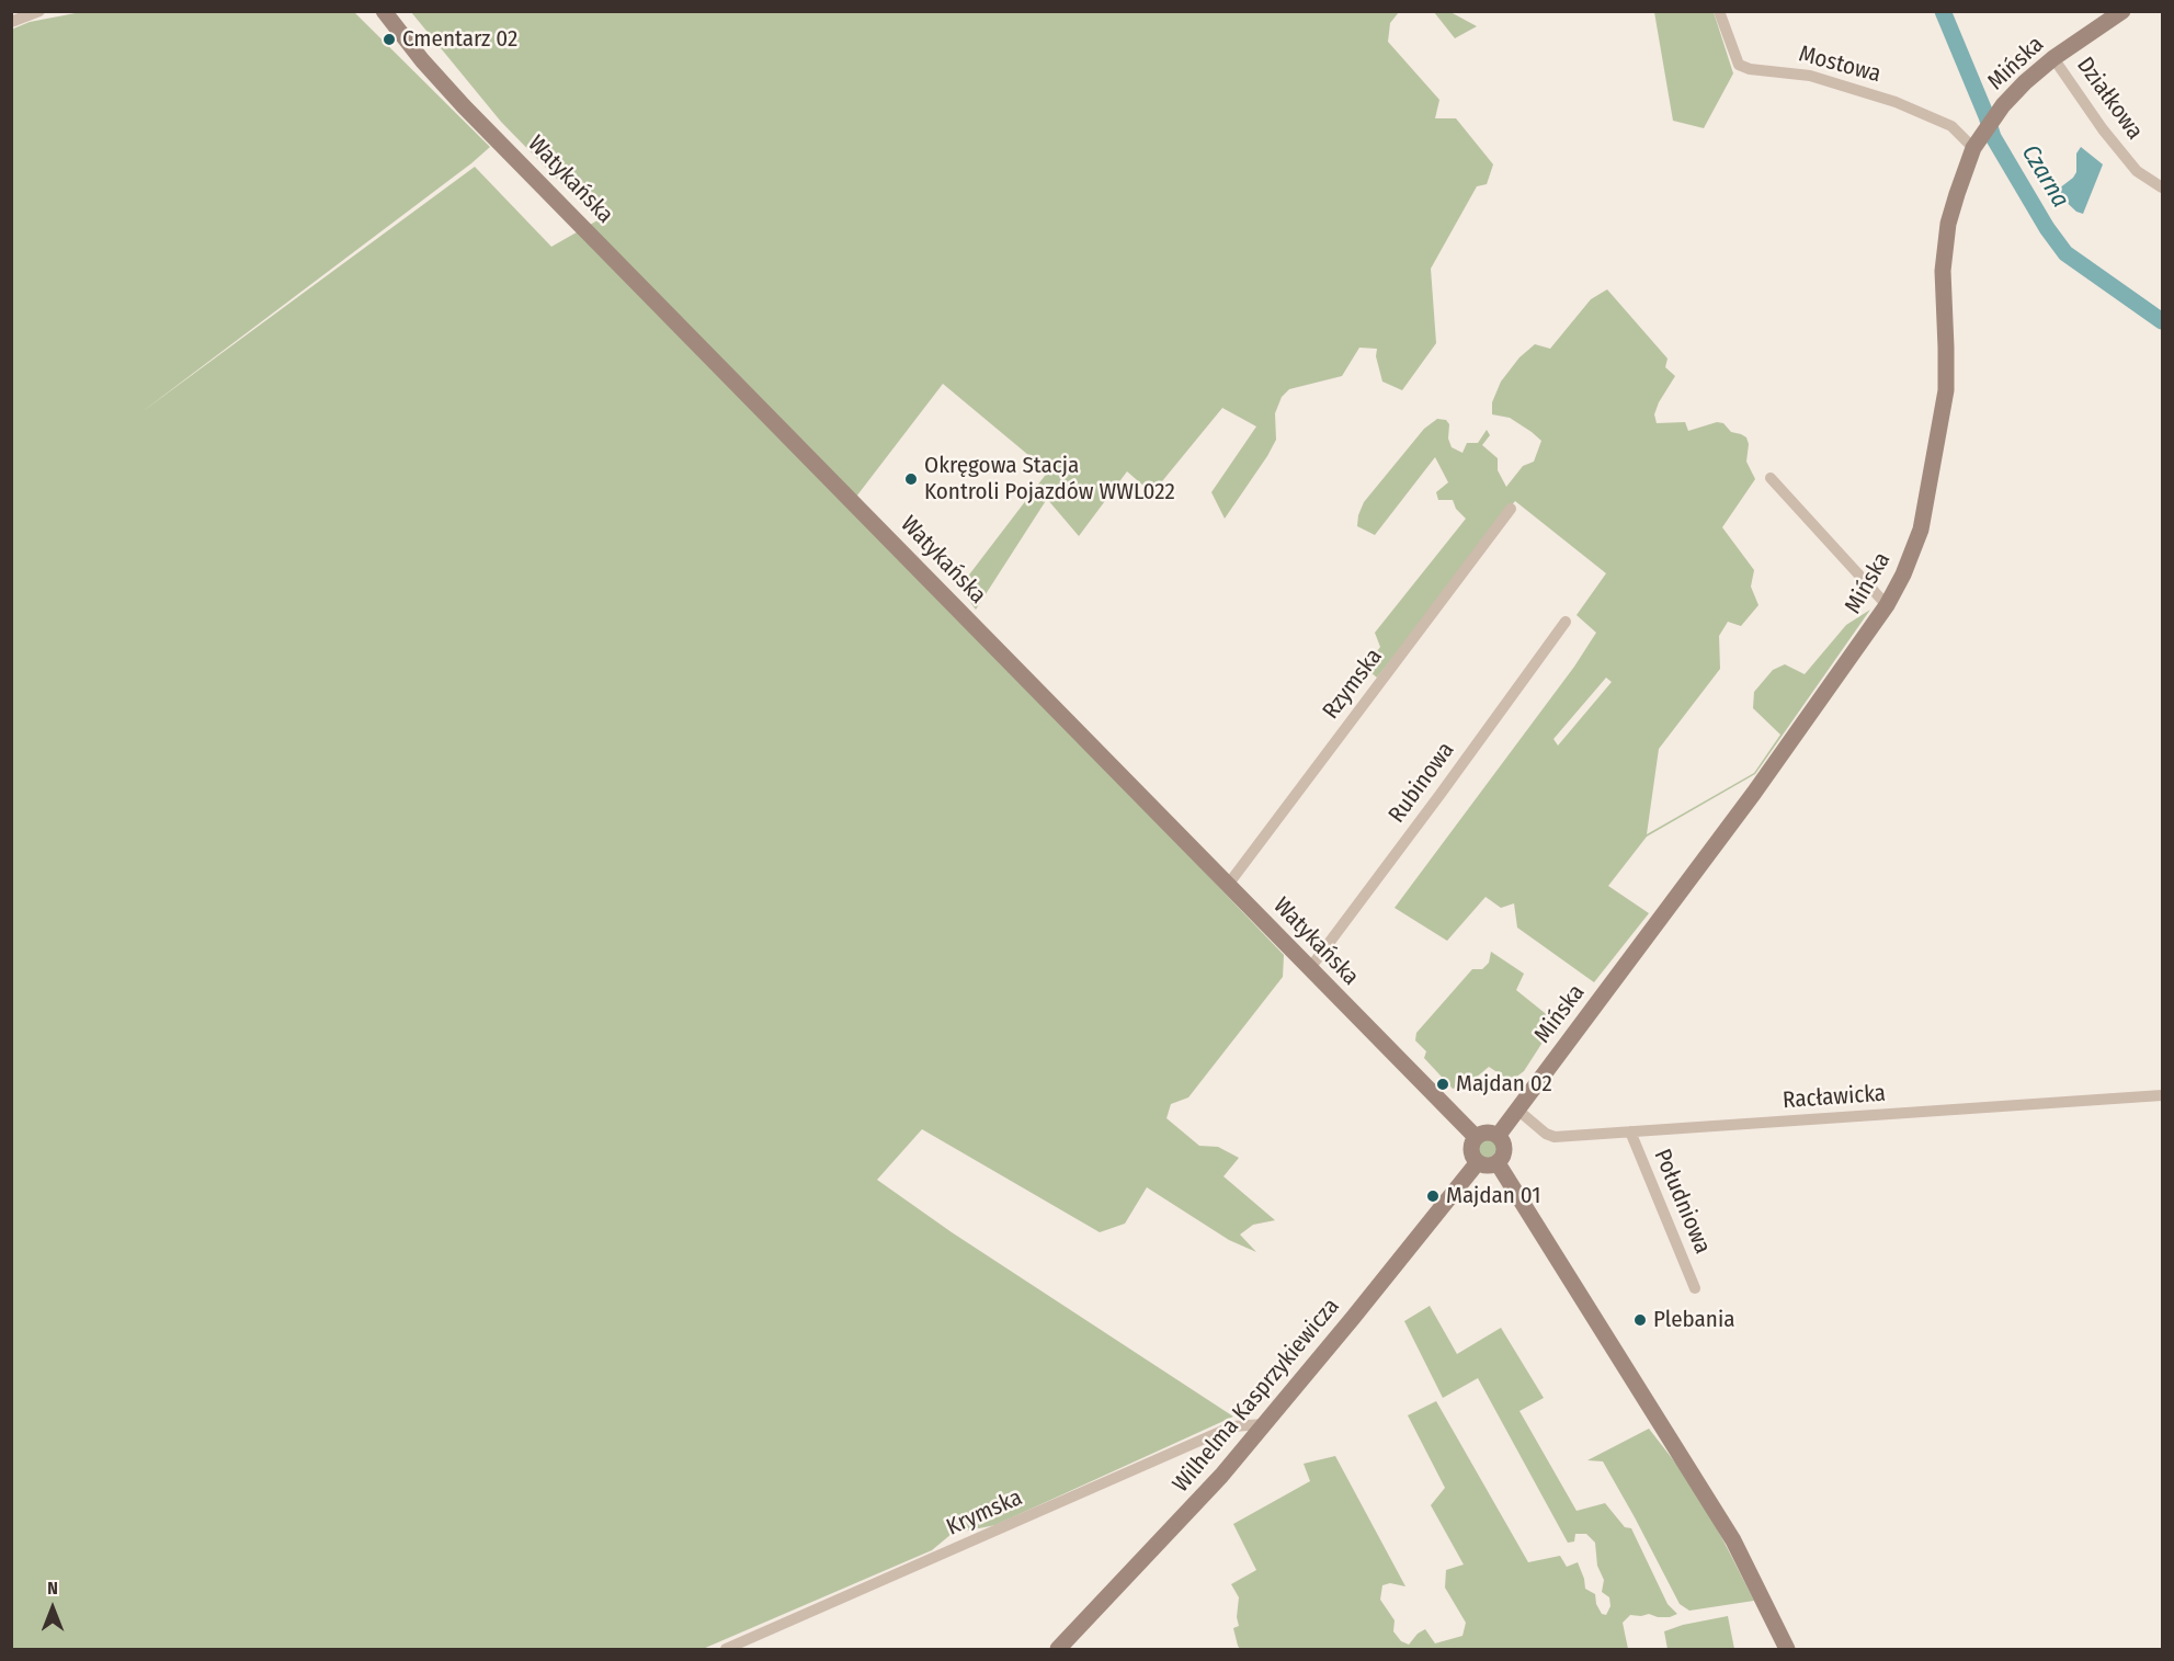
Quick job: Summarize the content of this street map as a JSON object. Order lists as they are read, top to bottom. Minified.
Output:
{"streets":{"street":["Mińska","Mostowa","Działkowa","Watykańska","Rzymska","Rubinowa","Racławicka","Południowa","Wilhelma Kasprzykiewicza","Krymska"]},"crossings":[["Mińska","Mostowa"],["Mińska","Działkowa"],["Mińska","Watykańska"],["Mińska","Racławicka"],["Mińska","Wilhelma Kasprzykiewicza"],["Watykańska","Rzymska"],["Watykańska","Rubinowa"],["Watykańska","Wilhelma Kasprzykiewicza"],["Racławicka","Południowa"],["Wilhelma Kasprzykiewicza","Krymska"]],"water":["Czarna"],"places":["Cmentarz 02","Okręgowa Stacja Kontroli Pojazdów WWL022","Majdan 02","Majdan 01","Plebania"],"north":"top"}
